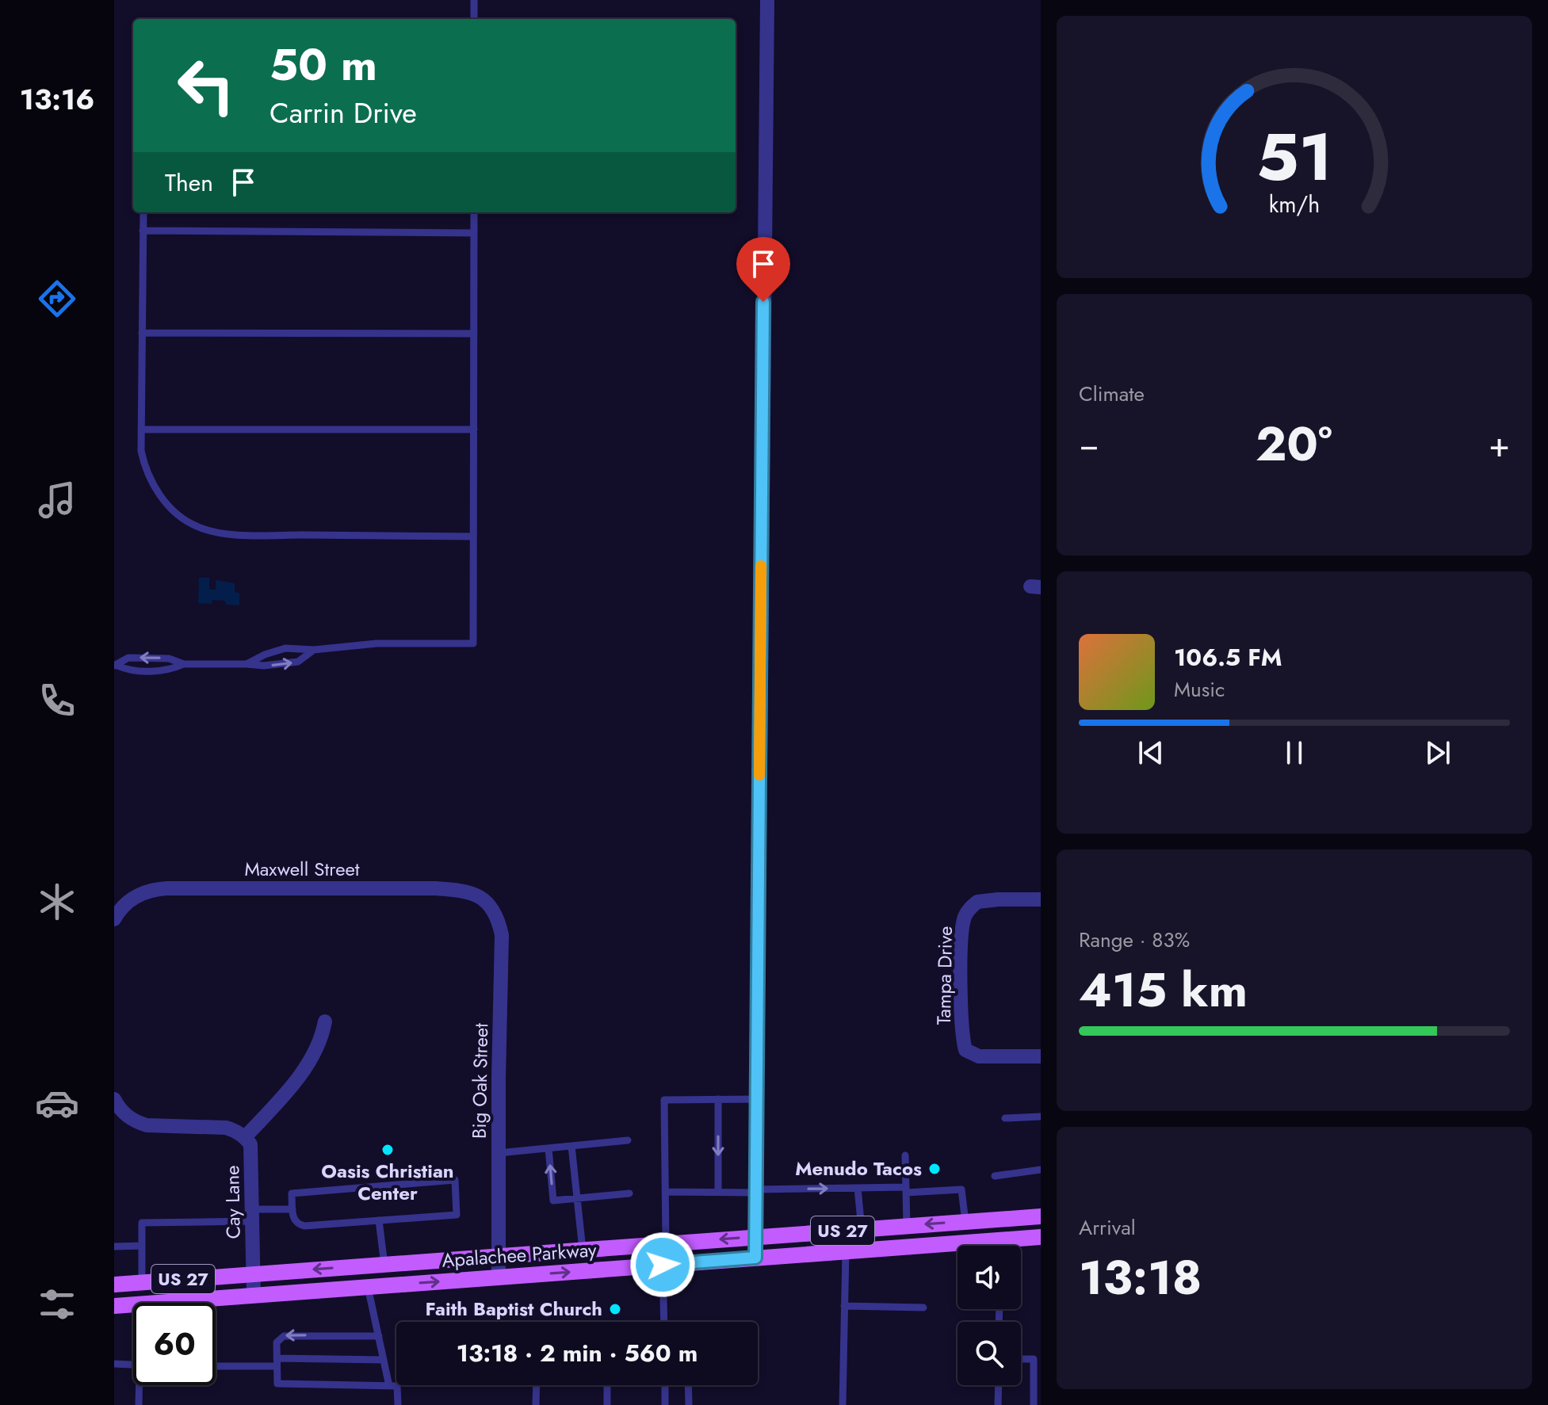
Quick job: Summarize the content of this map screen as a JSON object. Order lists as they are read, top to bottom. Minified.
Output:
{"streets":{"main road":["US 27","Apalachee Parkway"],"street":["Maxwell Street","Tampa Drive","Big Oak Street","Cay Lane"]},"crossings":[["Maxwell Street","Big Oak Street"],["Big Oak Street","Apalachee Parkway"],["Cay Lane","Apalachee Parkway"]],"places":["Oasis Christian Center","Menudo Tacos","Faith Baptist Church"],"page":{"tabs":"13:16","turn":["50 m","Carrin Drive"],"then":"Then","tile":["Climate",["Range · 83%","415 km"],["Arrival","13:18"]],"heat":["−","20°","+"],"song":["106.5 FM","Music"],"limit":"60","trip":"13:18 · 2 min · 560 m","gauge":["51","km/h"]}}
